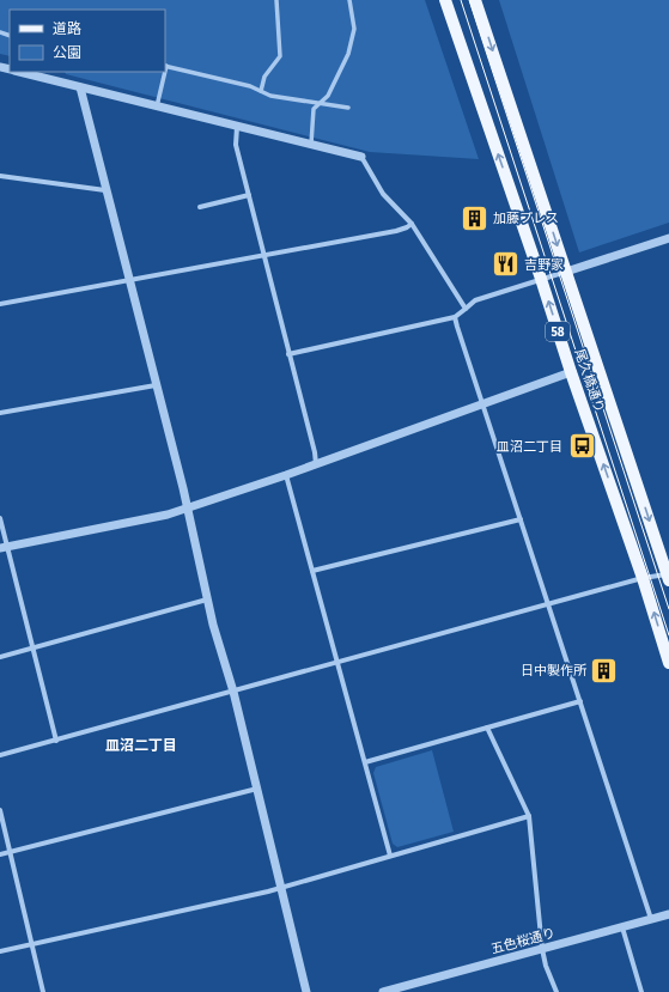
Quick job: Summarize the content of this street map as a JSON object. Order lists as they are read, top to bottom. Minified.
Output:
{"streets":{"main road":["58","尾久橋通り"],"street":["五色桜通り"]},"districts":["皿沼二丁目"],"places":{"building":["加藤プレス","日中製作所"],"restaurant":["吉野家"],"bus stop":["皿沼二丁目"]},"legend":["道路","公園"]}
